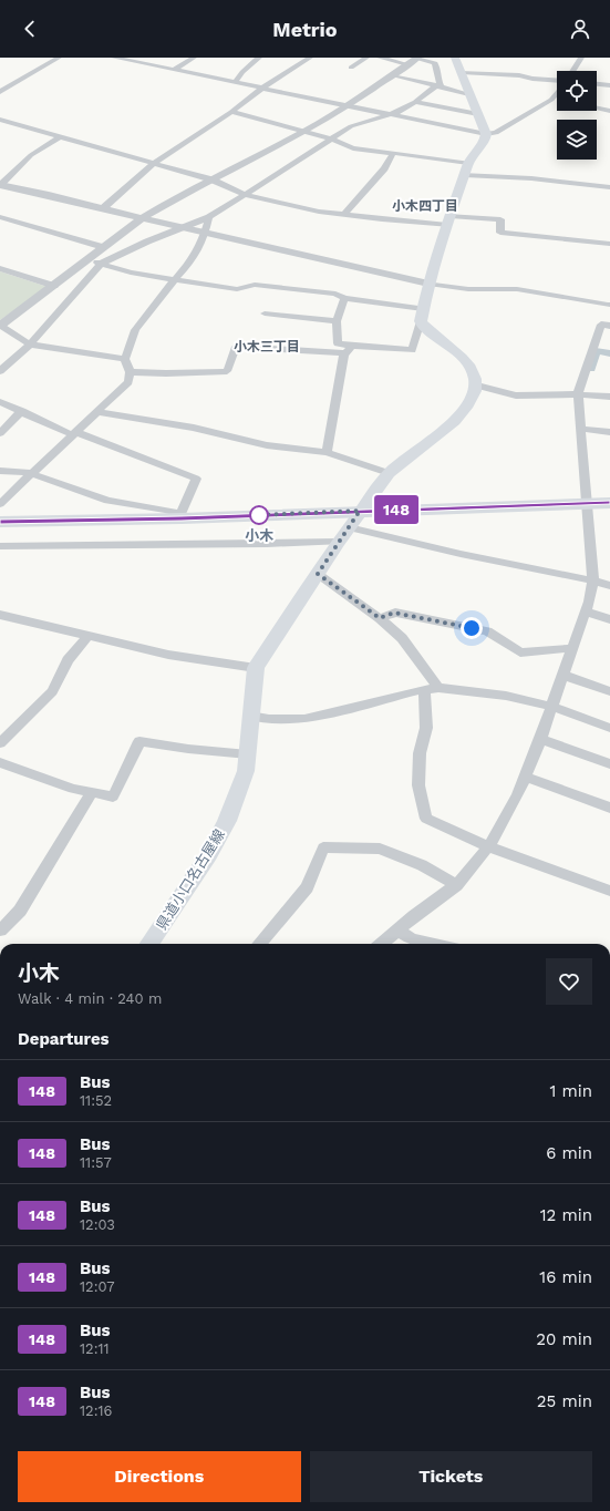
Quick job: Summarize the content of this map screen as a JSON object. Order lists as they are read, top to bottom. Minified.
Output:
{"streets":{"main road":["県道小口名古屋線"]},"districts":["小木四丁目","小木三丁目"],"places":["小木"],"lines":["bus line 148"],"page":{"header":"Metrio","on_map":"148","heading":[["小木","Walk · 4 min · 240 m"],"Departures"],"list":[{"mark":"148","name":"Bus","note":"11:52","value":"1 min"},{"mark":"148","name":"Bus","note":"11:57","value":"6 min"},{"mark":"148","name":"Bus","note":"12:03","value":"12 min"},{"mark":"148","name":"Bus","note":"12:07","value":"16 min"},{"mark":"148","name":"Bus","note":"12:11","value":"20 min"},{"mark":"148","name":"Bus","note":"12:16","value":"25 min"}],"buttons":["Directions","Tickets"]}}
